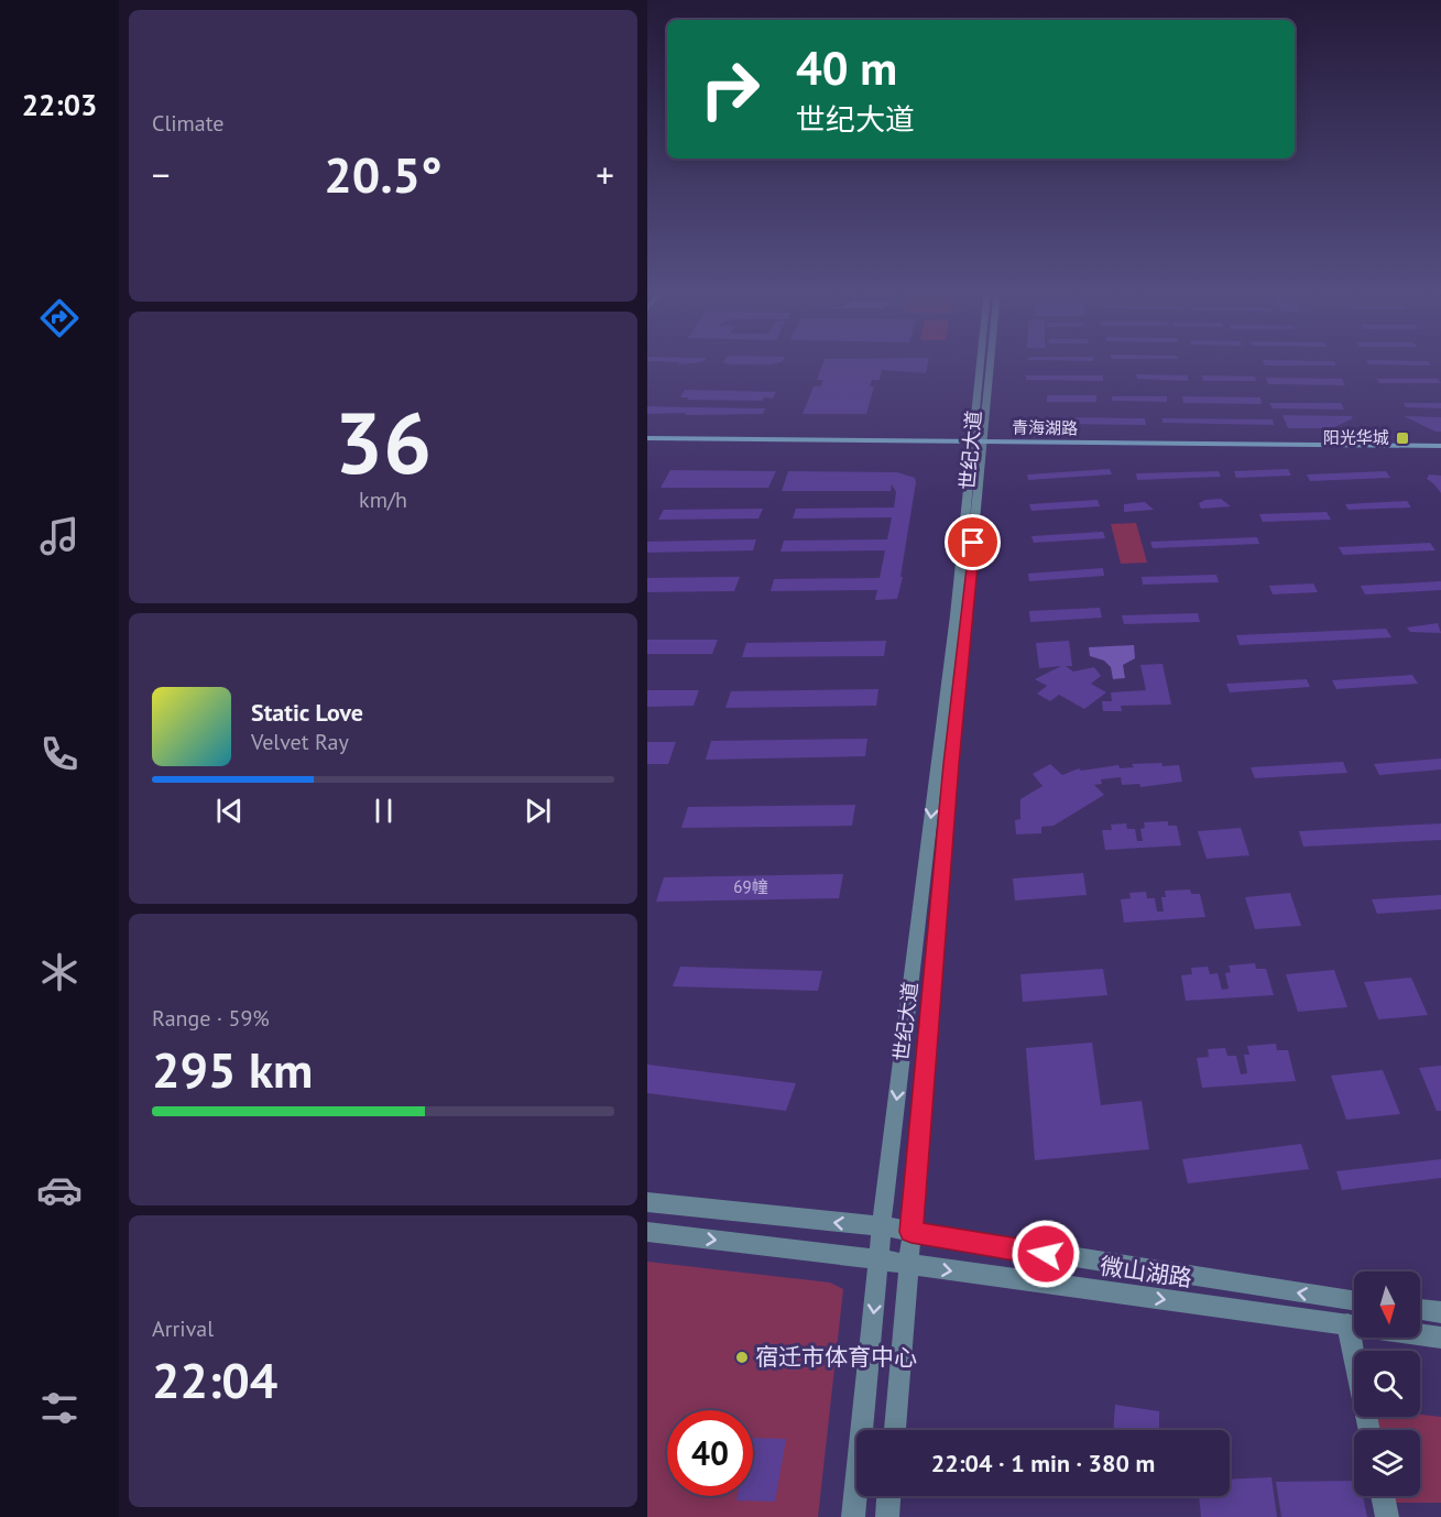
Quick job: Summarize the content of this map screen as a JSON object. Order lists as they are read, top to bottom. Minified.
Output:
{"streets":{"main road":["青海湖路"],"street":["世纪大道","微山湖路"]},"crossings":[["青海湖路","世纪大道"],["世纪大道","微山湖路"]],"places":{"transit":["阳光华城"],"other":["宿迁市体育中心"]},"house_numbers":["69幢"],"north":"bottom","page":{"tabs":"22:03","tile":["Climate",["36","km/h"],["Range · 59%","295 km"],["Arrival","22:04"]],"turn":["40 m","世纪大道"],"heat":["−","20.5°","+"],"song":["Static Love","Velvet Ray"],"limit":"40","trip":"22:04 · 1 min · 380 m"}}
